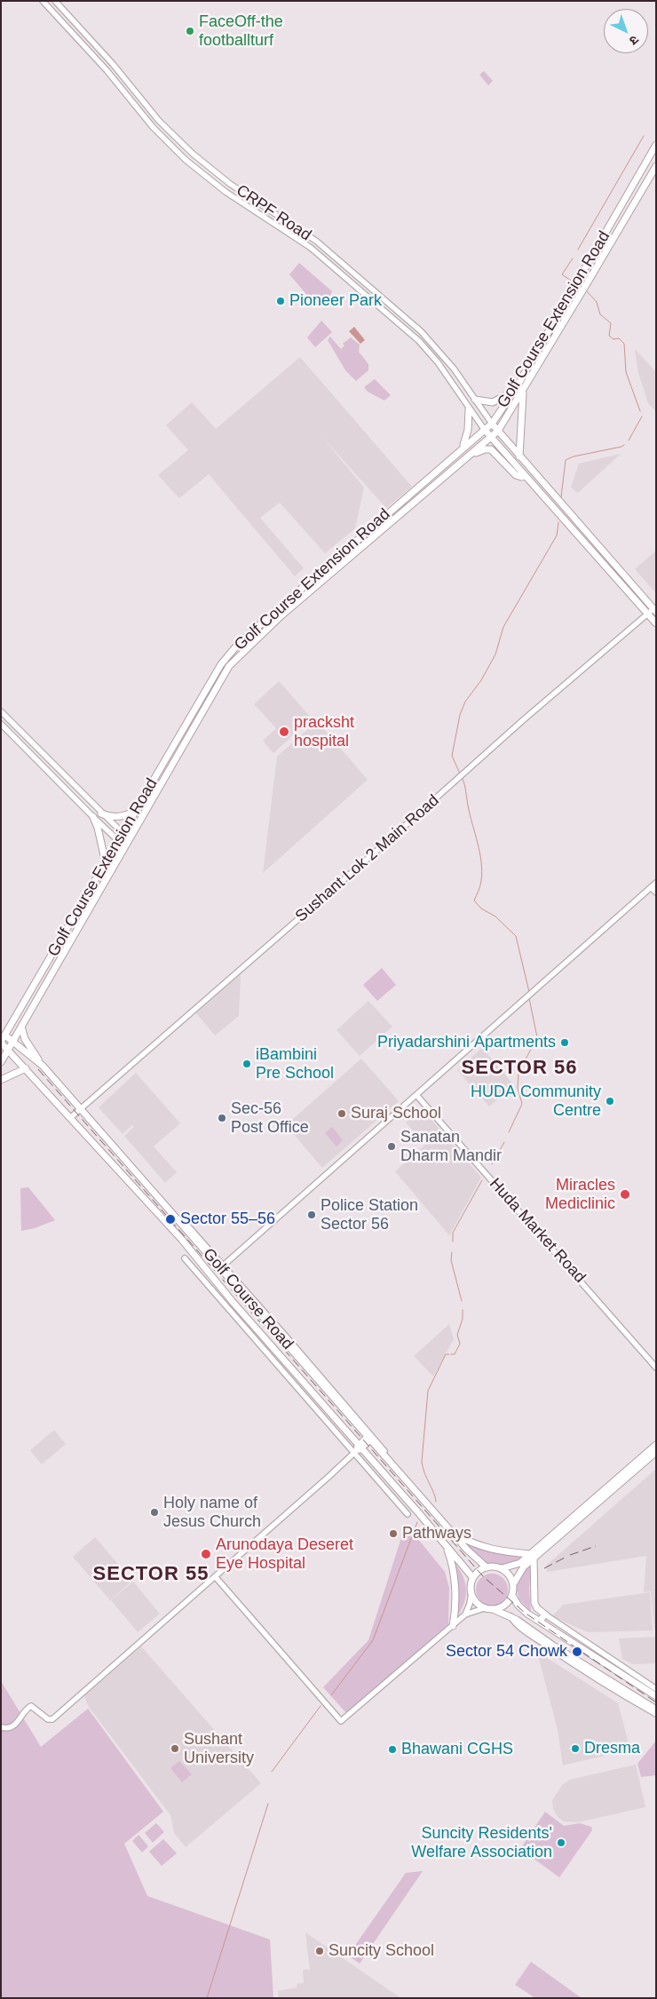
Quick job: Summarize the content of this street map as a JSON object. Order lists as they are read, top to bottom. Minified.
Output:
{"streets":{"main road":["Golf Course Extension Road","Golf Course Road"],"street":["CRPF Road","Sushant Lok 2 Main Road","Huda Market Road"]},"crossings":[["CRPF Road","Golf Course Extension Road"],["Golf Course Extension Road","Golf Course Road"],["Sushant Lok 2 Main Road","Golf Course Road"]],"districts":["SECTOR 56","SECTOR 55"],"places":["FaceOff-the footballturf","Pioneer Park","pracksht hospital","Priyadarshini Apartments","iBambini Pre School","HUDA Community Centre","Suraj School","Sec-56 Post Office","Sanatan Dharm Mandir","Miracles Mediclinic","Police Station Sector 56","Sector 55–56","Holy name of Jesus Church","Pathways","Arunodaya Deseret Eye Hospital","Sector 54 Chowk","Sushant University","Dresma","Bhawani CGHS","Suncity Residents' Welfare Association","Suncity School"],"north":"bottom right"}
